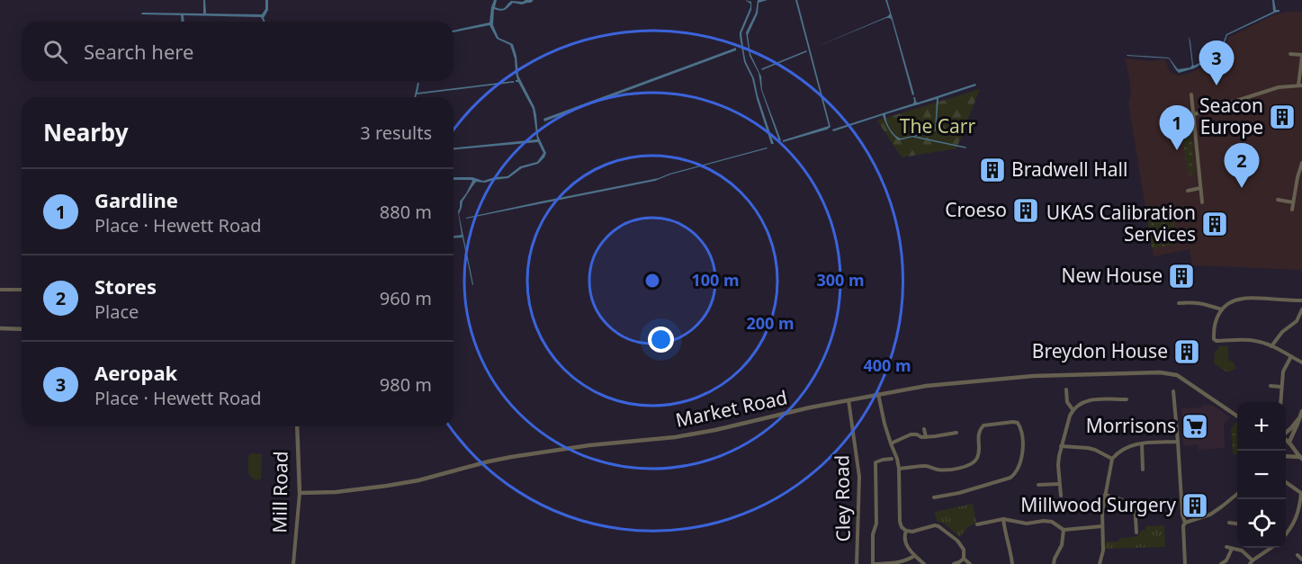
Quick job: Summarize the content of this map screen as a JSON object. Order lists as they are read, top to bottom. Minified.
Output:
{"streets":{"street":["Market Road","Mill Road","Cley Road"]},"crossings":[["Market Road","Mill Road"],["Market Road","Cley Road"]],"parks":["The Carr"],"places":{"building":["Seacon Europe","Bradwell Hall","Croeso","UKAS Calibration Services","New House","Breydon House","Millwood Surgery"],"supermarket":["Morrisons"]},"page":{"search":"Search here","pins":["3","1","2"],"heading":["Nearby","3 results"],"list":[{"mark":"1","name":"Gardline","note":"Place · Hewett Road","value":"880 m"},{"mark":"2","name":"Stores","note":"Place","value":"960 m"},{"mark":"3","name":"Aeropak","note":"Place · Hewett Road","value":"980 m"}],"map_buttons":["+","−"]},"rings":["100 m","300 m","200 m","400 m"]}
